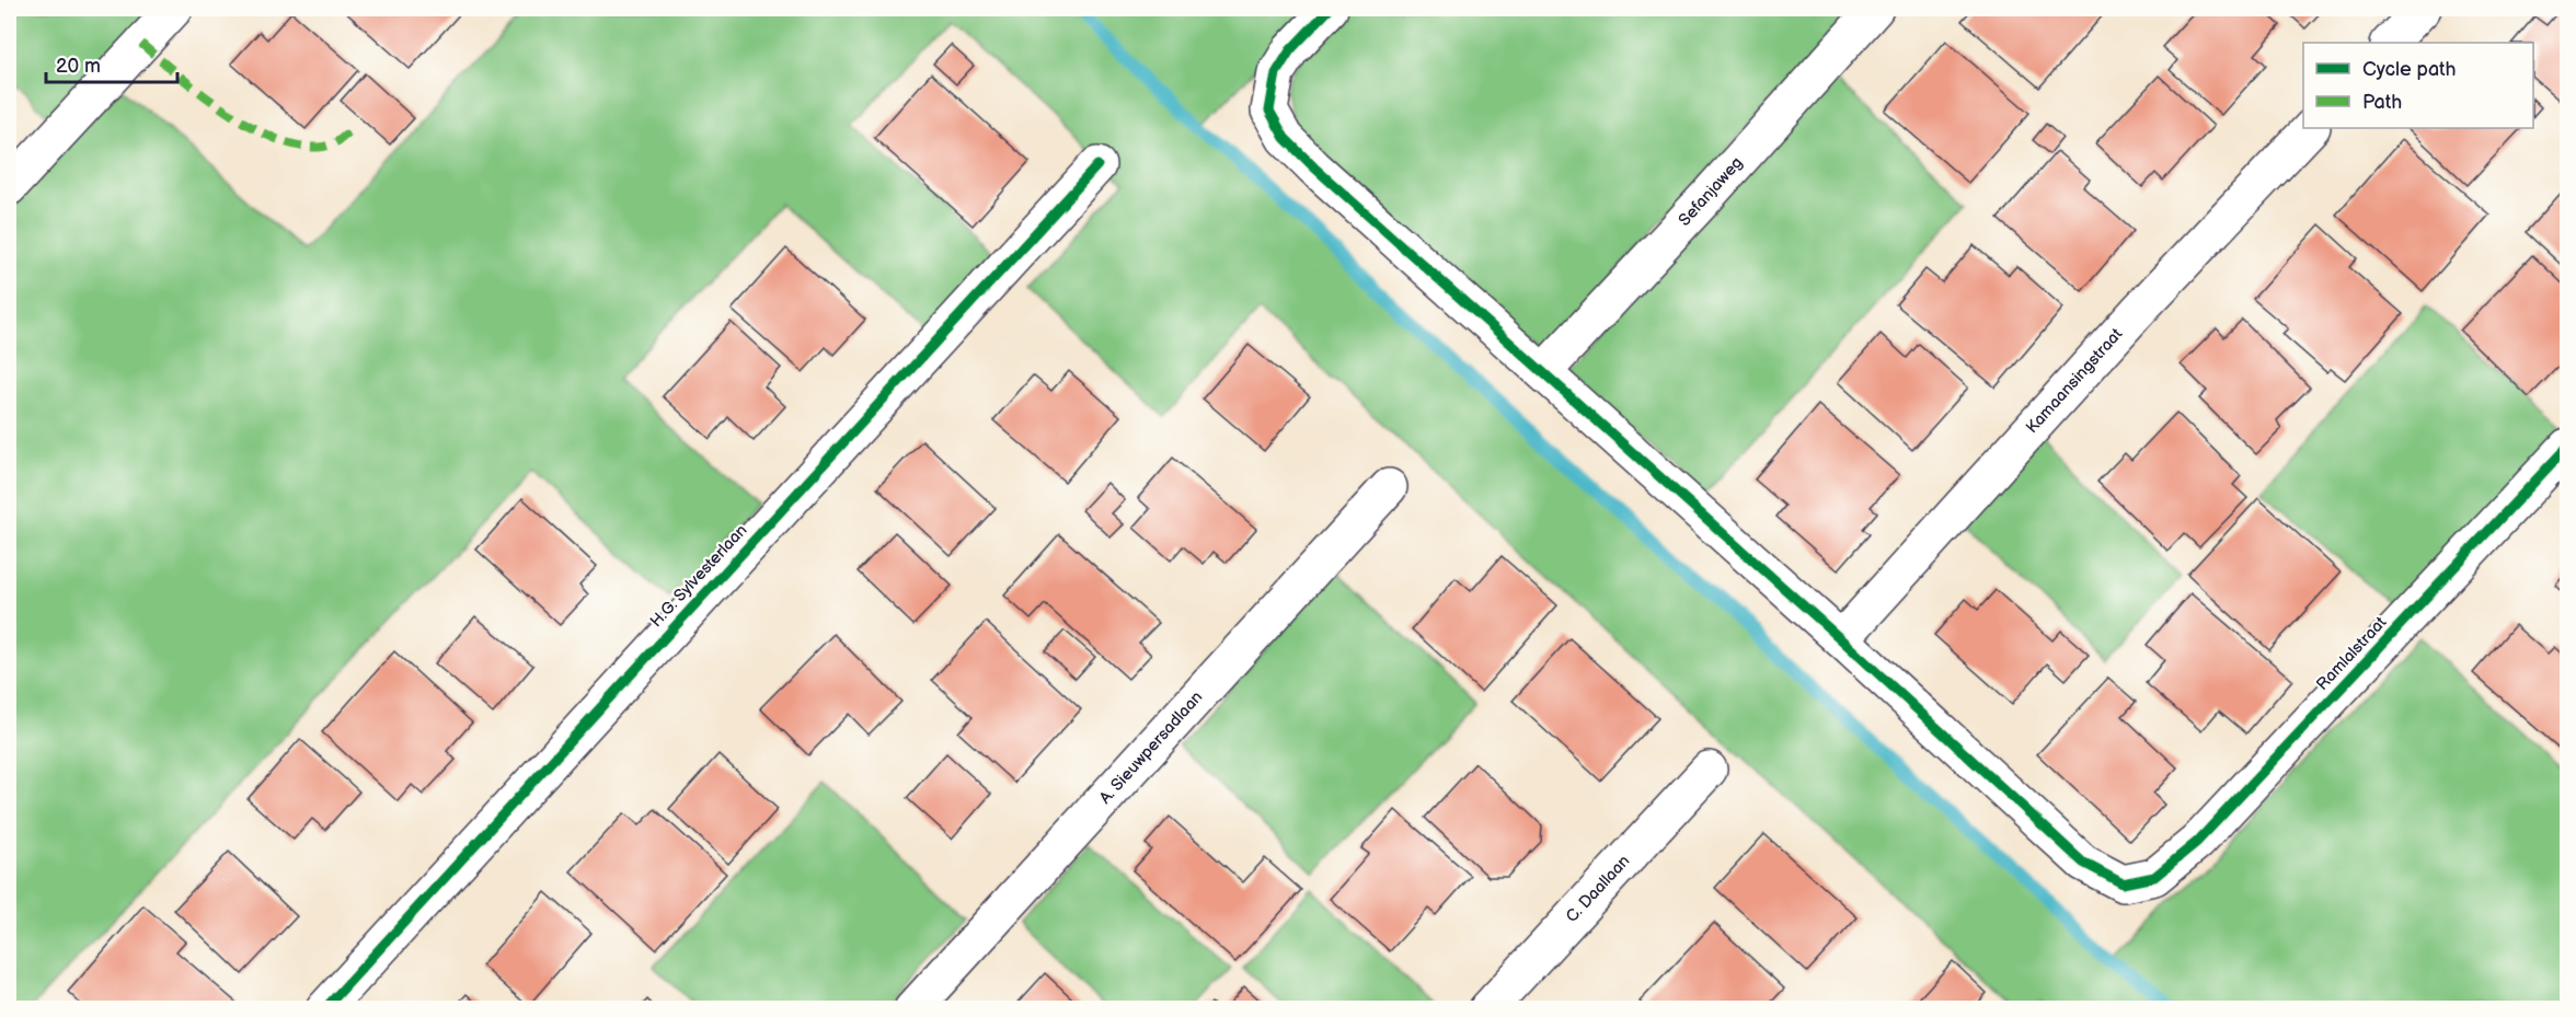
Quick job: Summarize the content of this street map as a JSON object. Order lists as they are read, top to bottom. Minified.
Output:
{"streets":{"street":["Sefanjaweg","Kamaansingstraat","H.G. Sylvesterlaan","Ramlalstraat","A. Sieuwpersadlaan","C. Daallaan"]},"crossings":[["Kamaansingstraat","Ramlalstraat"]],"legend":["Cycle path","Path"],"scale_bar":"20 m"}
